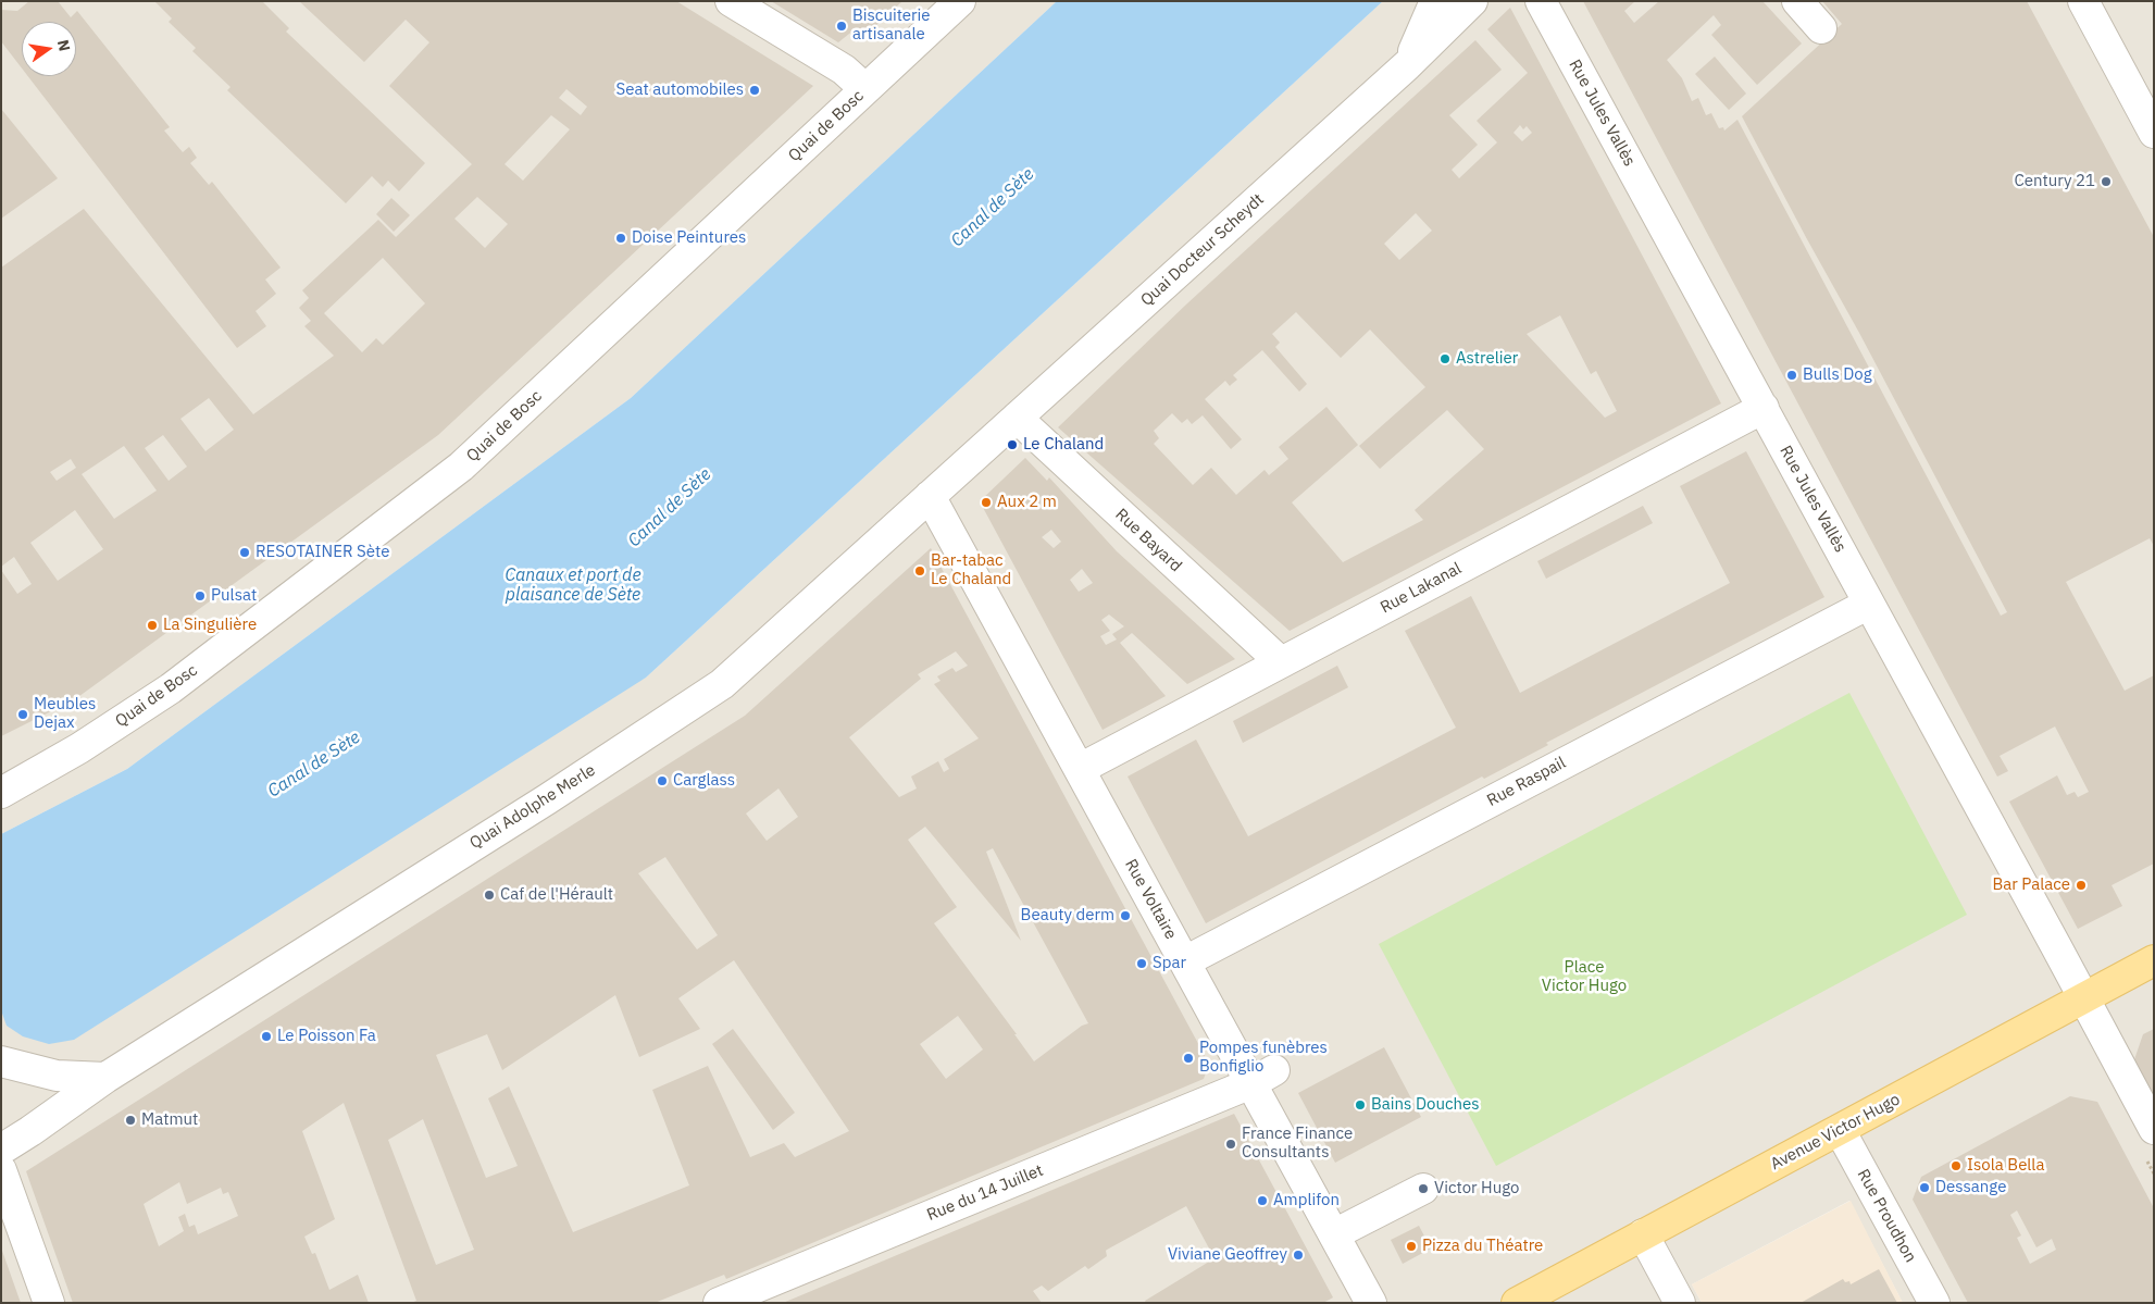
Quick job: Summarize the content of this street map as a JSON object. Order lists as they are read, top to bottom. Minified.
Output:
{"streets":{"main road":["Avenue Victor Hugo"],"street":["Rue Jules Vallès","Quai de Bosc","Quai Docteur Scheydt","Rue Bayard","Rue Lakanal","Rue Raspail","Quai Adolphe Merle","Rue Voltaire","Rue du 14 Juillet","Rue Proudhon"]},"crossings":[["Rue Jules Vallès","Rue Lakanal"],["Rue Jules Vallès","Rue Raspail"],["Rue Jules Vallès","Avenue Victor Hugo"],["Quai Docteur Scheydt","Rue Bayard"],["Quai Docteur Scheydt","Quai Adolphe Merle"],["Quai Docteur Scheydt","Rue Voltaire"],["Rue Bayard","Rue Lakanal"],["Rue Lakanal","Rue Voltaire"],["Rue Raspail","Rue Voltaire"],["Quai Adolphe Merle","Rue Voltaire"],["Rue Voltaire","Rue du 14 Juillet"],["Avenue Victor Hugo","Rue Proudhon"]],"water":["Canal de Sète","Canaux et port de plaisance de Sète"],"parks":["Place Victor Hugo"],"places":["Biscuiterie artisanale","Seat automobiles","Century 21","Doise Peintures","Astrelier","Bulls Dog","Le Chaland","Aux 2 m","RESOTAINER Sète","Bar-tabac Le Chaland","Pulsat","La Singulière","Meubles Dejax","Carglass","Bar Palace","Caf de l'Hérault","Beauty derm","Spar","Le Poisson Fa","Pompes funèbres Bonfiglio","Bains Douches","Matmut","France Finance Consultants","Isola Bella","Dessange","Victor Hugo","Amplifon","Pizza du Théatre","Viviane Geoffrey"],"north":"right"}
